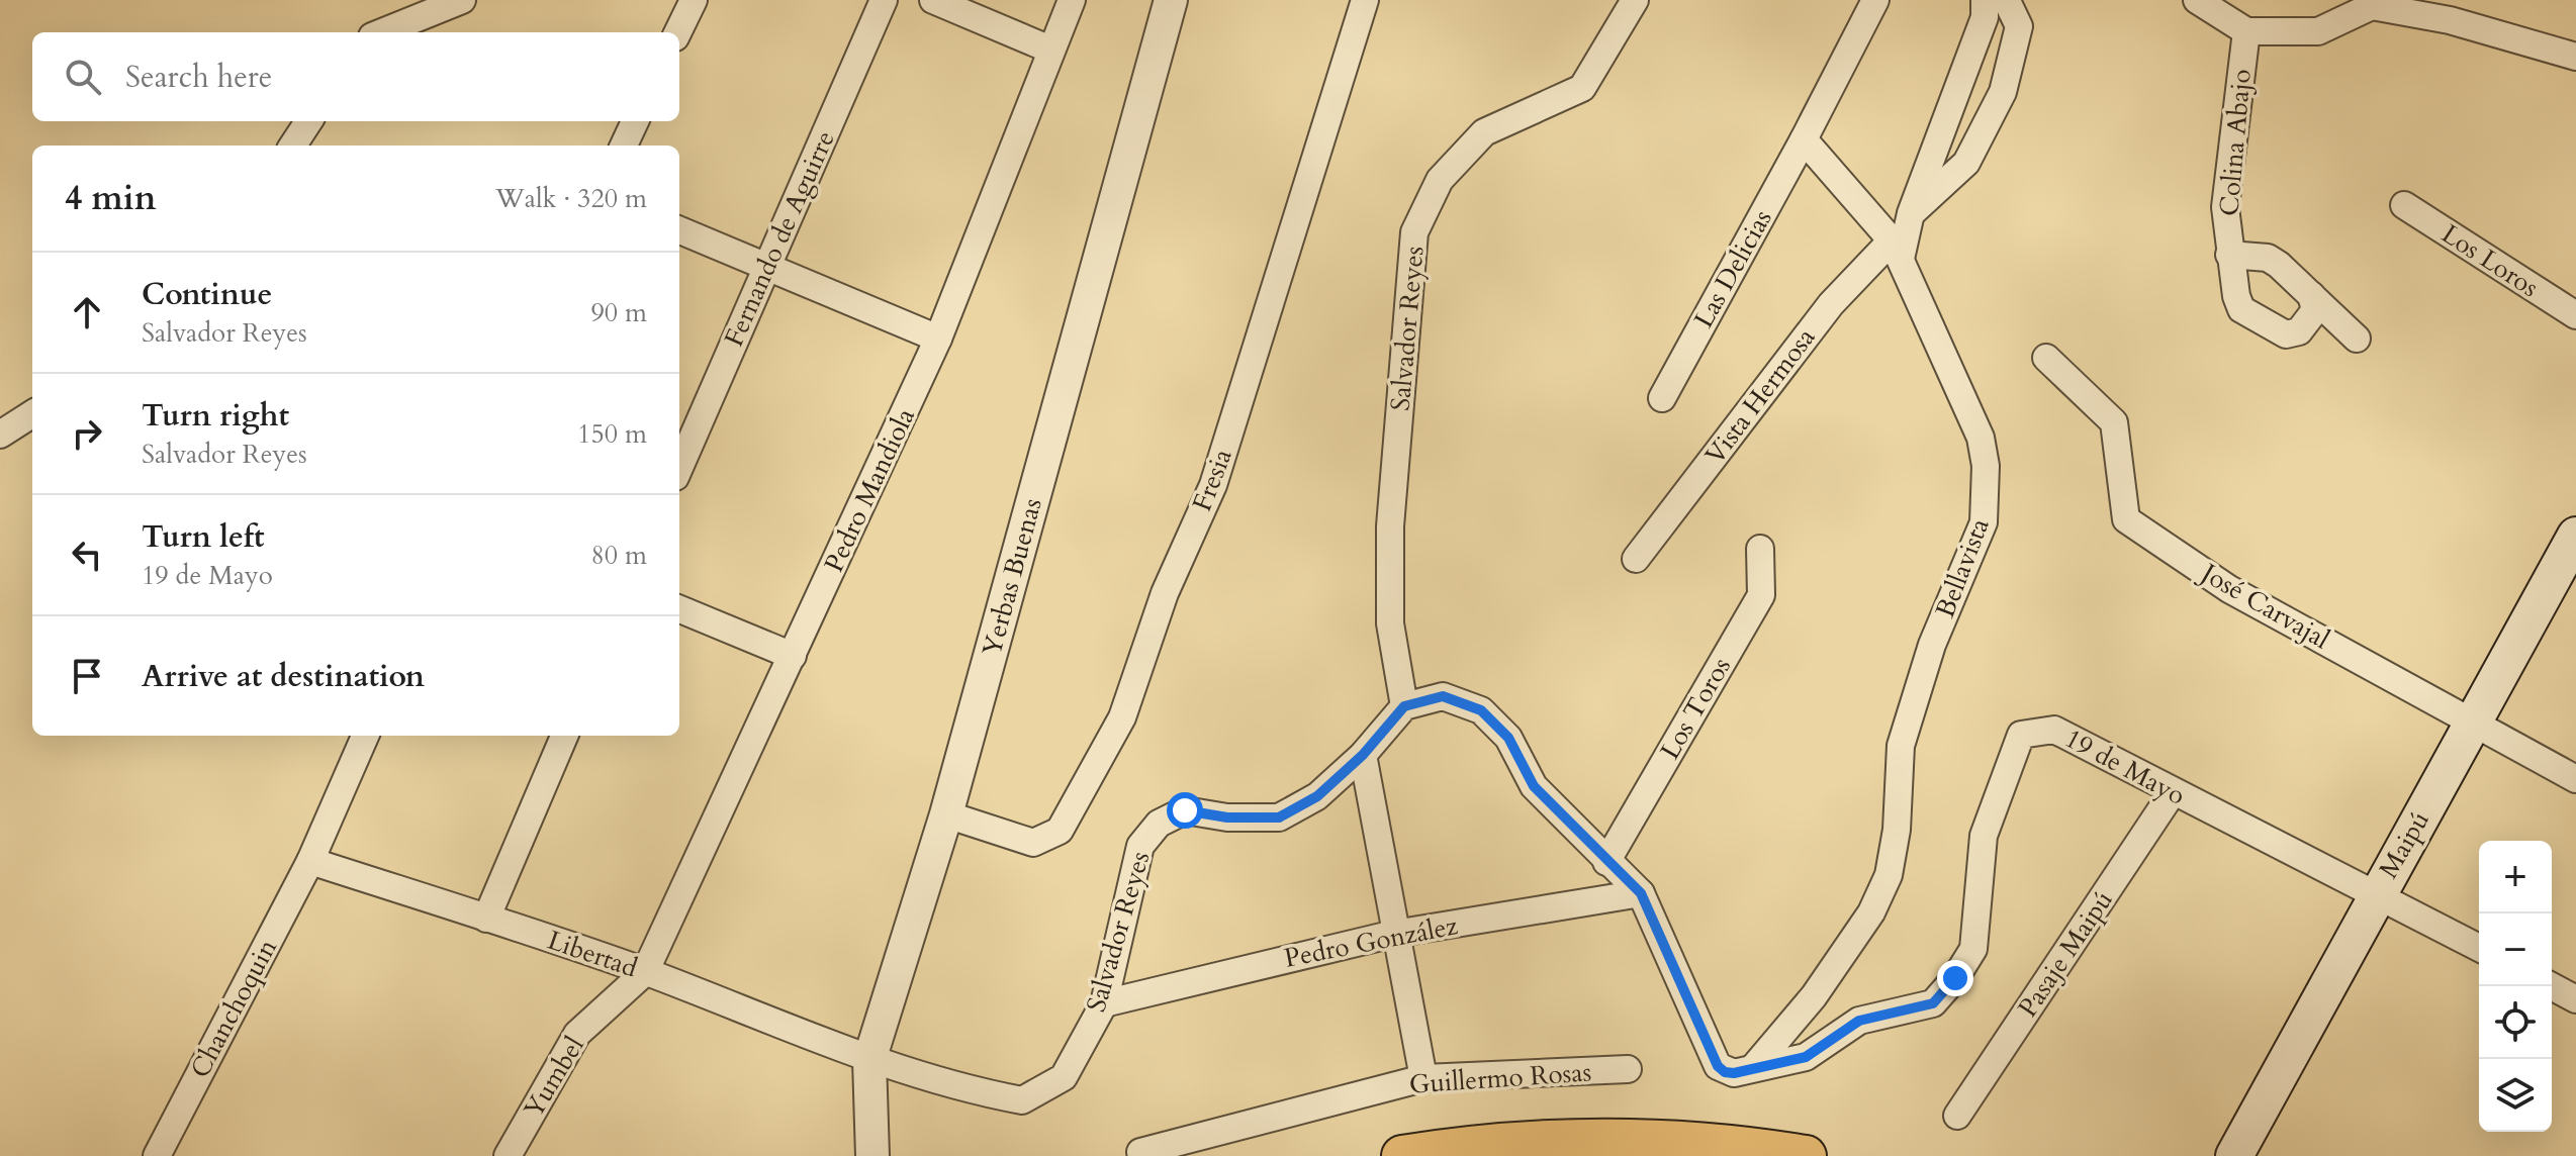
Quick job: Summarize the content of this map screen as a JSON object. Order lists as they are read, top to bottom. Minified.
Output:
{"streets":{"main road":["Maipú"],"street":["Colina Abajo","Fernando de Aguirre","Los Loros","Las Delicias","Salvador Reyes","Vista Hermosa","Fresia","Pedro Mandiola","Bellavista","Yerbas Buenas","José Carvajal","Los Toros","19 de Mayo","Pedro González","Libertad","Pasaje Maipú","Chanchoquin","Yumbel","Guillermo Rosas"]},"crossings":[["Salvador Reyes","Yerbas Buenas"],["Salvador Reyes","Pedro González"],["Salvador Reyes","Libertad"],["Vista Hermosa","Bellavista"],["Fresia","Yerbas Buenas"],["Pedro Mandiola","Libertad"],["Pedro Mandiola","Yumbel"],["Bellavista","19 de Mayo"],["Yerbas Buenas","Libertad"],["José Carvajal","Maipú"],["19 de Mayo","Maipú"],["19 de Mayo","Pasaje Maipú"],["Libertad","Chanchoquin"],["Libertad","Yumbel"]],"page":{"search":"Search here","heading":["4 min","Walk · 320 m"],"list":[["Continue","Salvador Reyes","90 m"],["Turn right","Salvador Reyes","150 m"],["Turn left","19 de Mayo","80 m"],"Arrive at destination"],"map_buttons":["+","−"]}}
